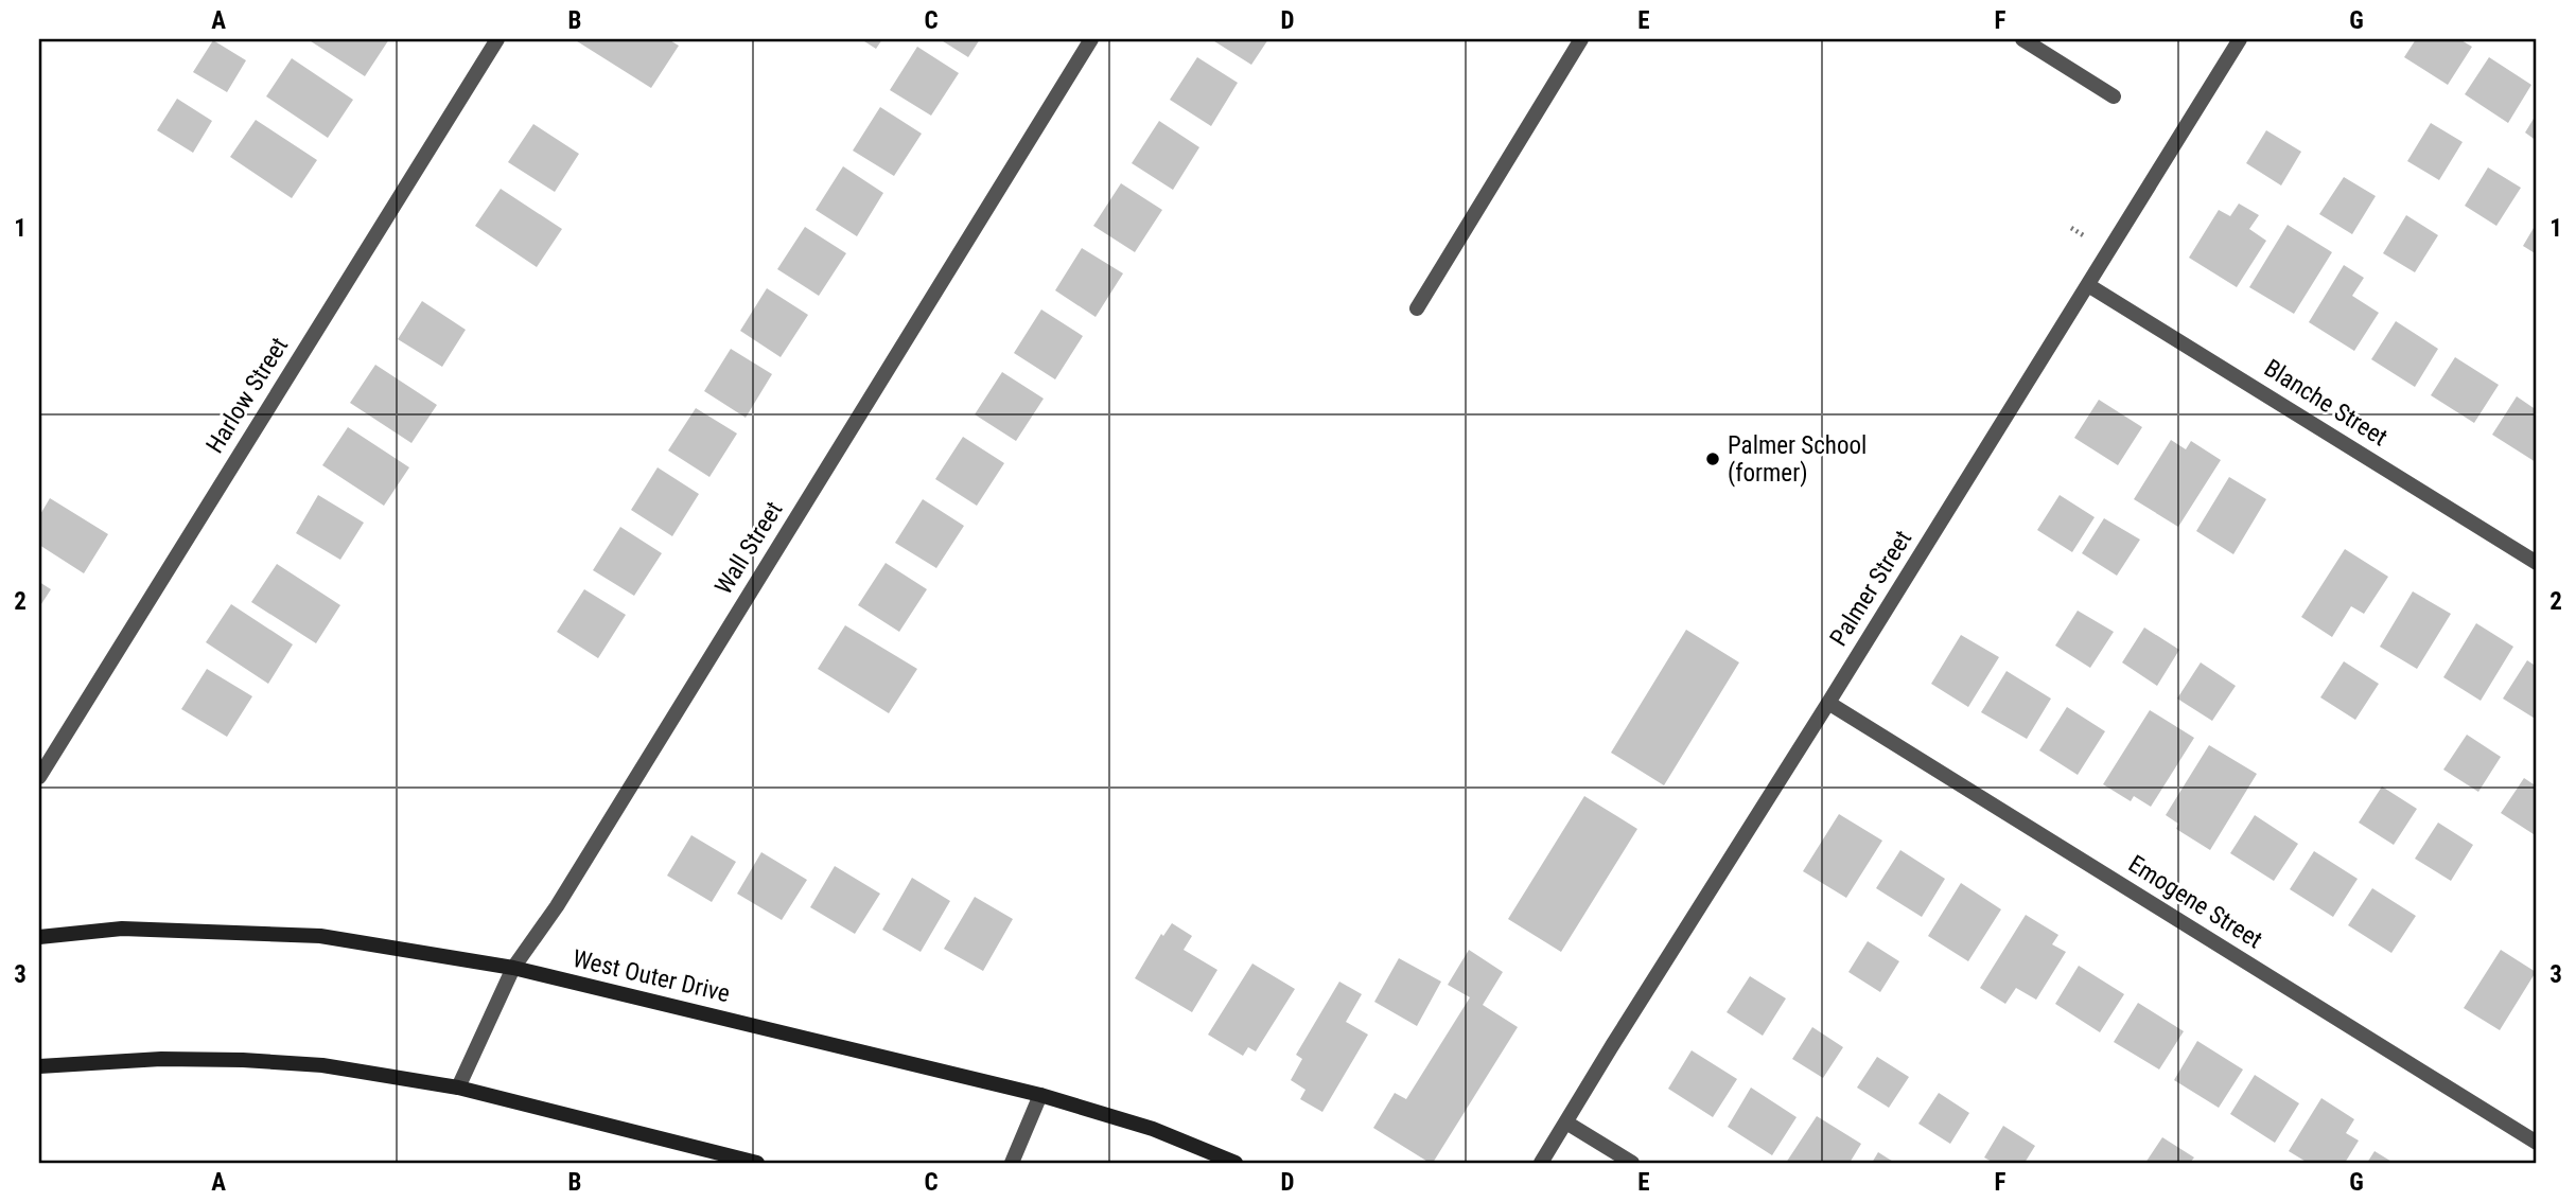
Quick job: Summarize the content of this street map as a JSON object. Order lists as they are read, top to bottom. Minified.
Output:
{"streets":{"main road":["West Outer Drive"],"street":["Harlow Street","Blanche Street","Wall Street","Palmer Street","Emogene Street"]},"crossings":[["Blanche Street","Palmer Street"],["Wall Street","West Outer Drive"],["Palmer Street","Emogene Street"]],"places":["Palmer School (former)"],"grid":{"columns":["A","B","C","D","E","F","G"],"rows":["1","2","3"]}}
